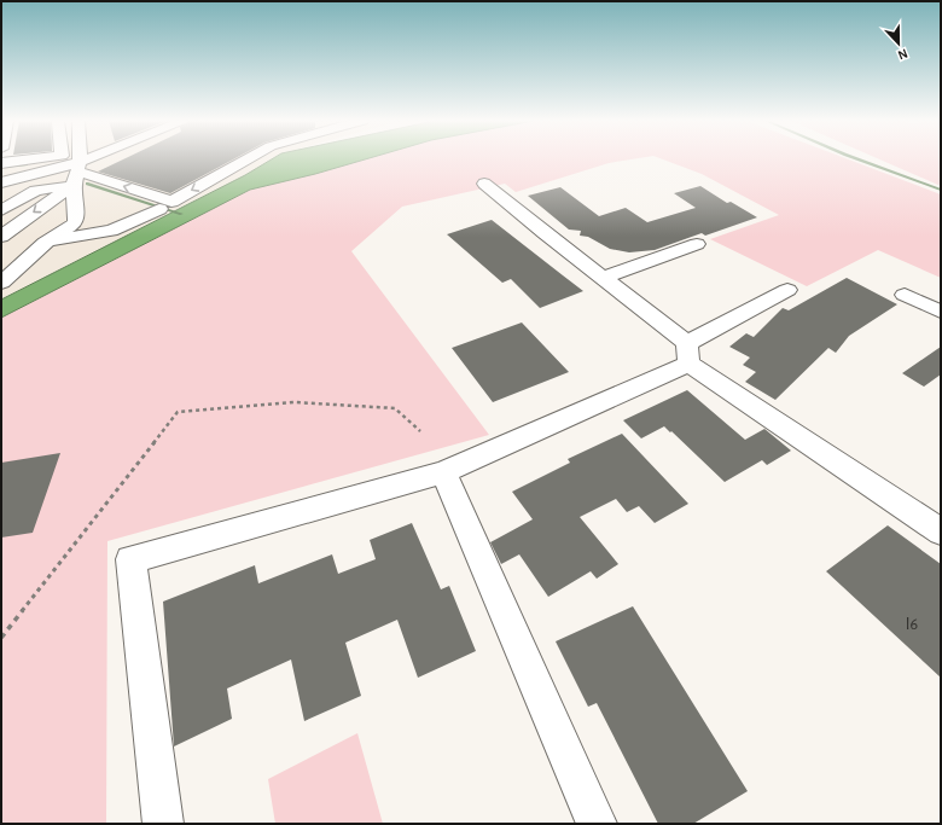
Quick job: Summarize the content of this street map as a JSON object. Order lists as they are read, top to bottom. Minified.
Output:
{"house_numbers":["I6"],"north":"bottom"}
